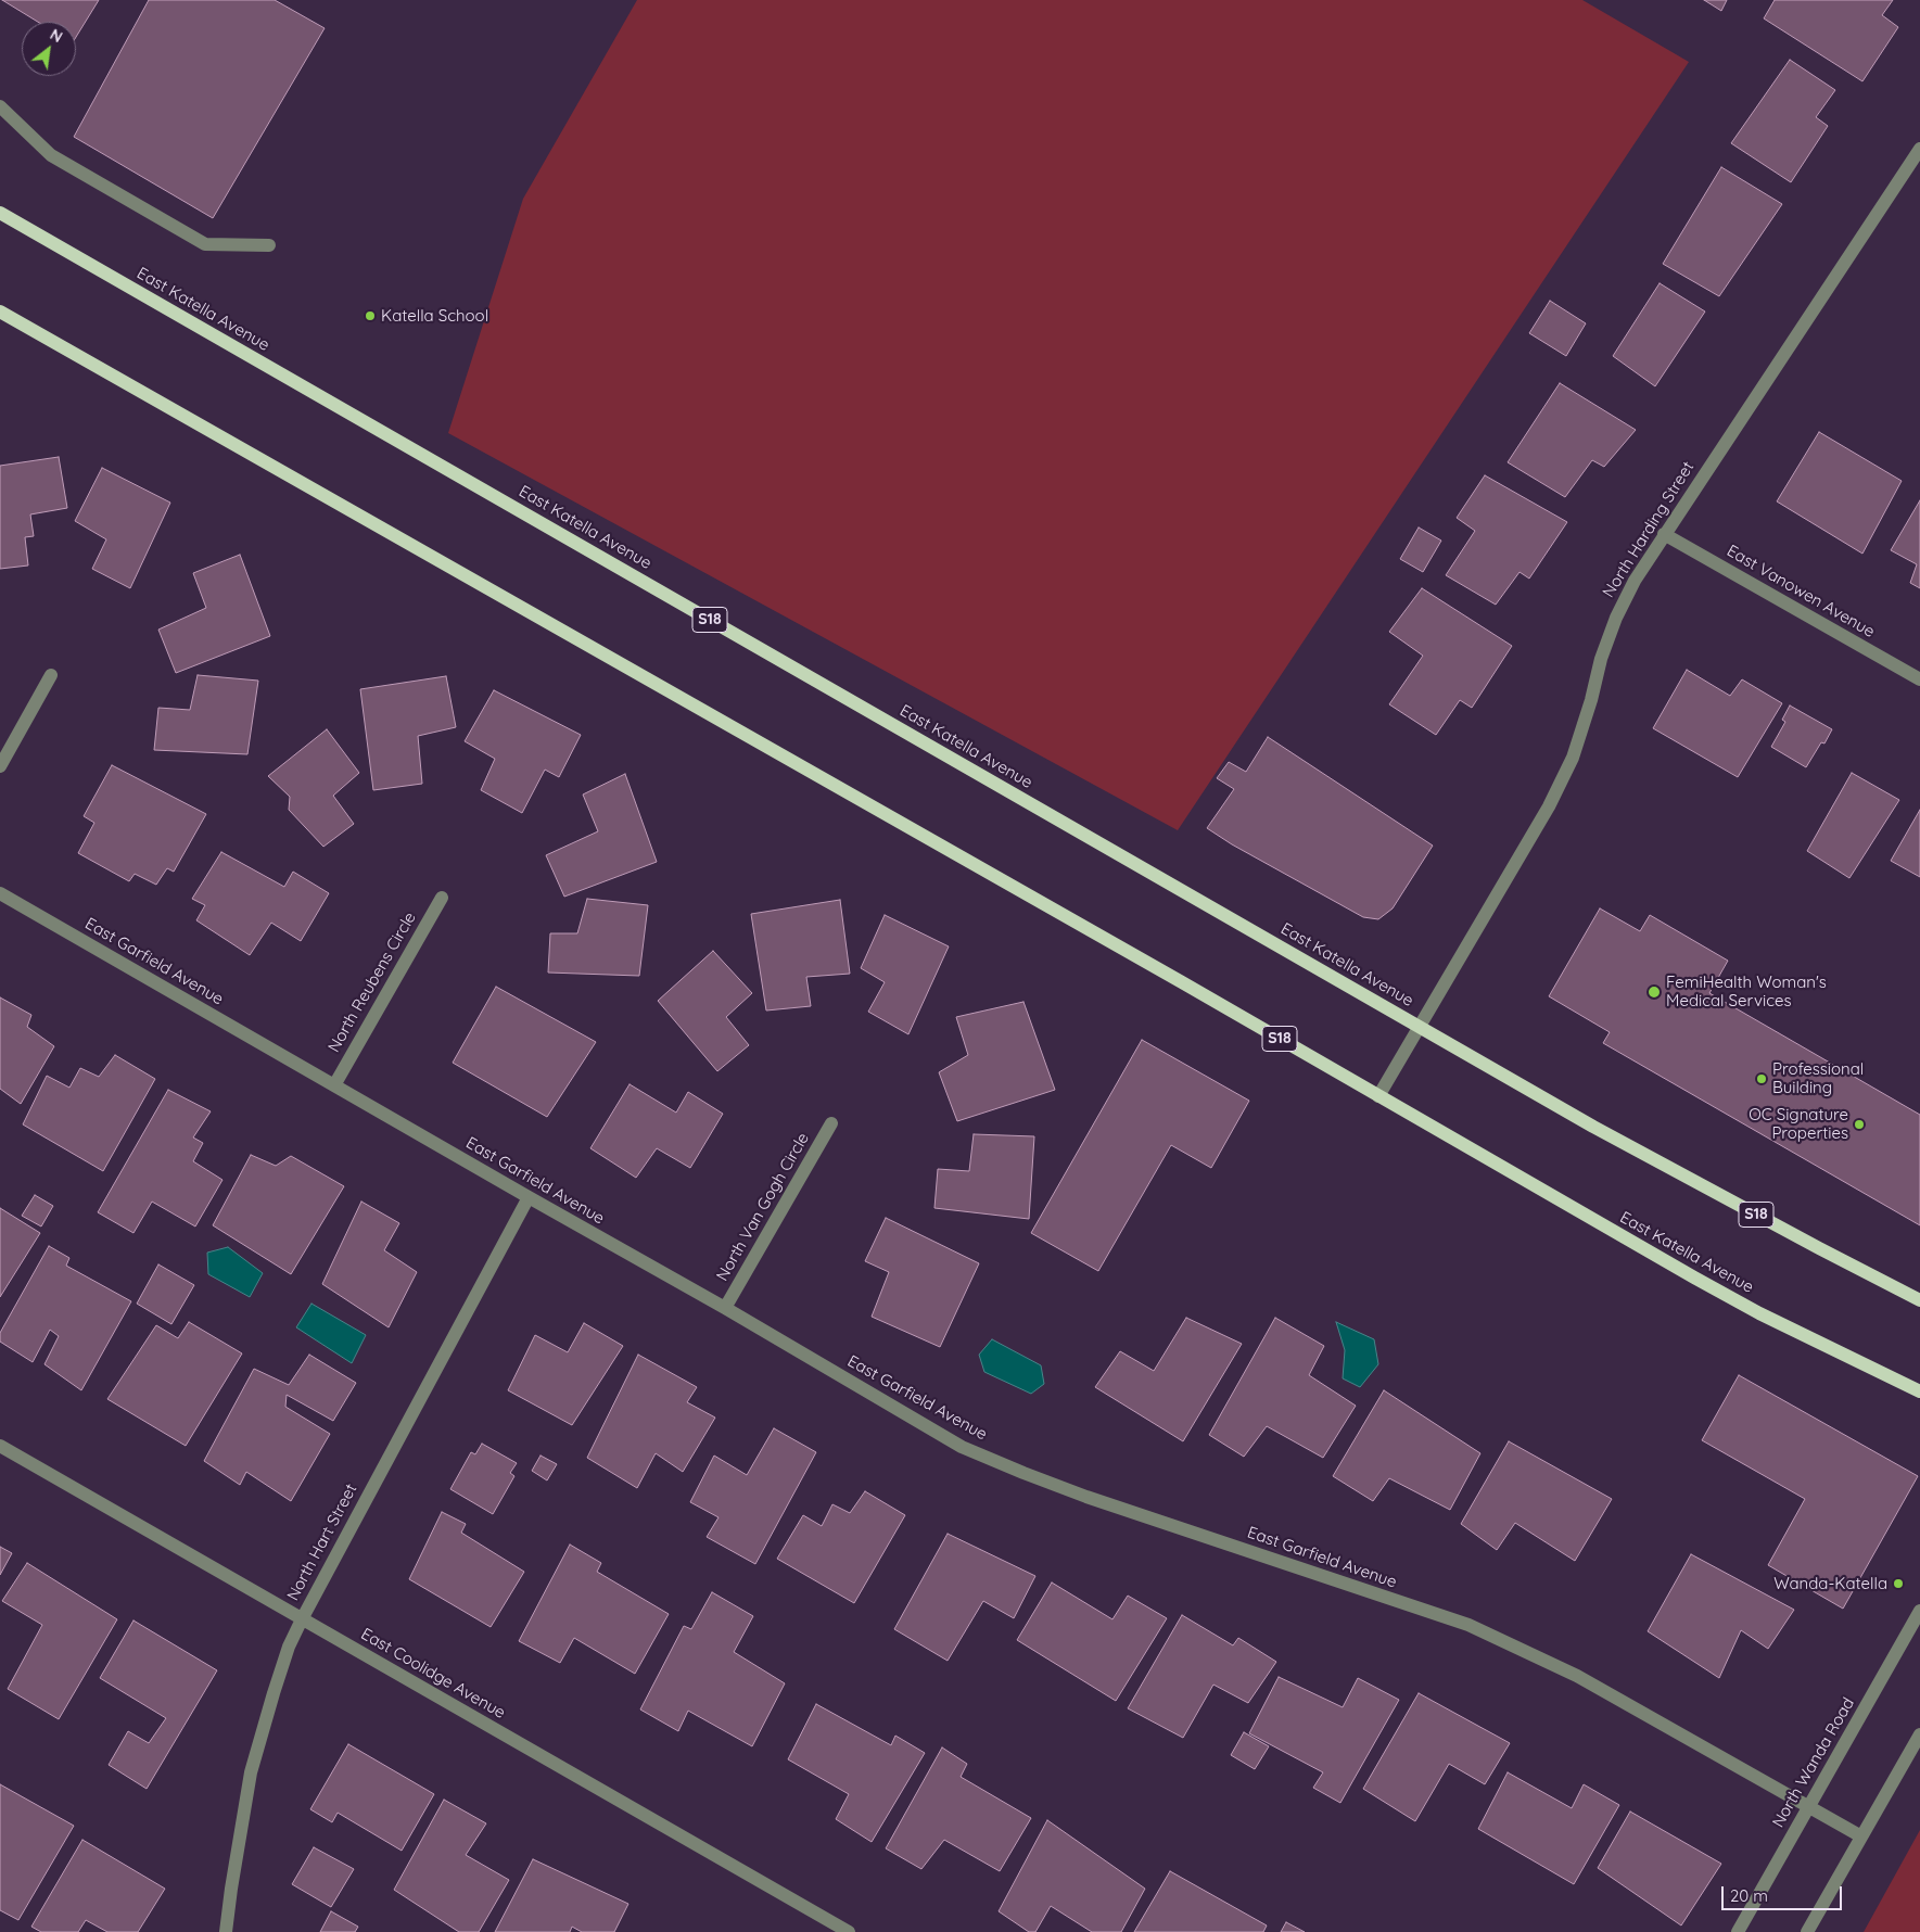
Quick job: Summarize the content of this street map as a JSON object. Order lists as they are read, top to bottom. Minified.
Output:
{"streets":{"main road":["East Katella Avenue","S18"],"street":["North Harding Street","East Vanowen Avenue","East Garfield Avenue","North Reubens Circle","North Van Gogh Circle","North Hart Street","East Coolidge Avenue","North Wanda Road"]},"crossings":[["East Katella Avenue","North Harding Street"],["North Harding Street","East Vanowen Avenue"],["East Garfield Avenue","North Reubens Circle"],["East Garfield Avenue","North Van Gogh Circle"],["East Garfield Avenue","North Hart Street"],["East Garfield Avenue","North Wanda Road"],["North Hart Street","East Coolidge Avenue"]],"places":["Katella School","FemiHealth Woman's Medical Services","Professional Building","OC Signature Properties","Wanda-Katella"],"scale_bar":"20 m","north":"top right"}
